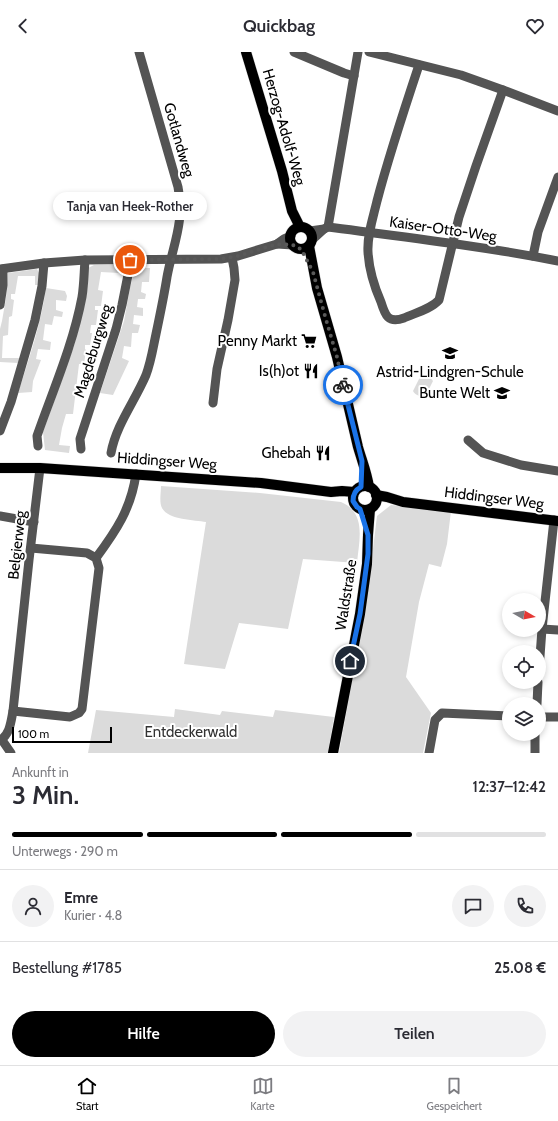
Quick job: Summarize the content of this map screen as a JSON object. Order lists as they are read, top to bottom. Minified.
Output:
{"streets":{"main road":["Herzog-Adolf-Weg","Hiddingser Weg","Waldstraße"],"street":["Gotlandweg","Kaiser-Otto-Weg","Magdeburgweg","Belgierweg"]},"crossings":[["Herzog-Adolf-Weg","Hiddingser Weg"],["Hiddingser Weg","Belgierweg"],["Hiddingser Weg","Waldstraße"]],"parks":["Entdeckerwald"],"places":{"other":["Tanja van Heek-Rother"],"supermarket":["Penny Markt"],"school or university":["Astrid-Lindgren-Schule","Bunte Welt"],"restaurant":["Is(h)ot","Ghebah"]},"scale_bar":"100 m","north":"right","page":{"header":"Quickbag","bubble":"Tanja van Heek-Rother","scale":"100 m","heading":["3 Min.","Ankunft in","12:37–12:42"],"panel":["Emre","Kurier · 4.8","Bestellung #1785","25.08 €"],"bar":"Unterwegs · 290 m","buttons":["Hilfe","Teilen"],"tabs":["Start","Karte","Gespeichert"]}}
